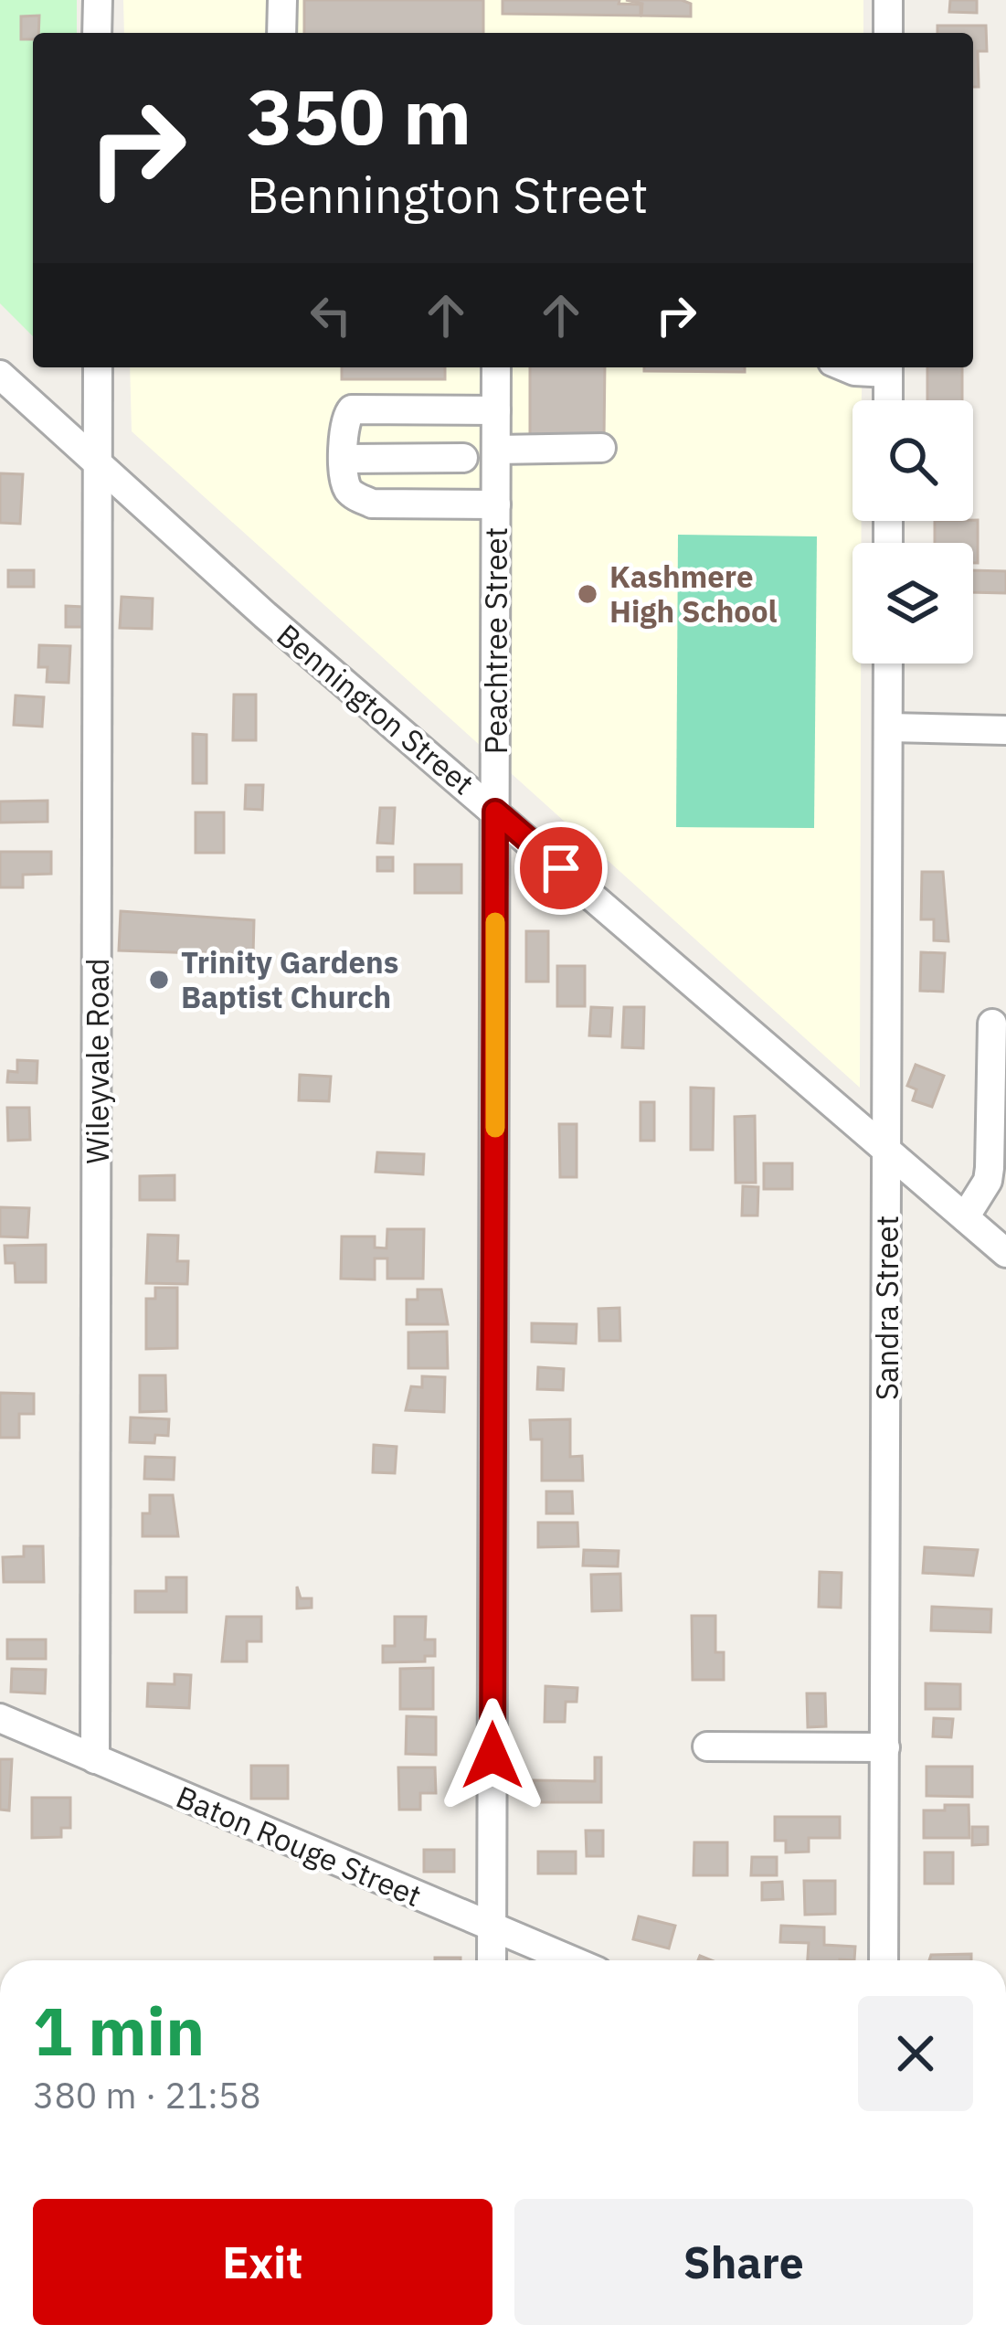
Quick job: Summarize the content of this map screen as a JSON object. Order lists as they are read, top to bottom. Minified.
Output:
{"streets":{"street":["Peachtree Street","Bennington Street","Wileyvale Road","Sandra Street","Baton Rouge Street"]},"crossings":[["Peachtree Street","Bennington Street"],["Peachtree Street","Baton Rouge Street"],["Bennington Street","Wileyvale Road"],["Bennington Street","Sandra Street"],["Wileyvale Road","Baton Rouge Street"]],"places":["Kashmere High School","Trinity Gardens Baptist Church"],"page":{"turn":["350 m","Bennington Street"],"heading":["1 min","380 m · 21:58"],"buttons":["Exit","Share"]}}
